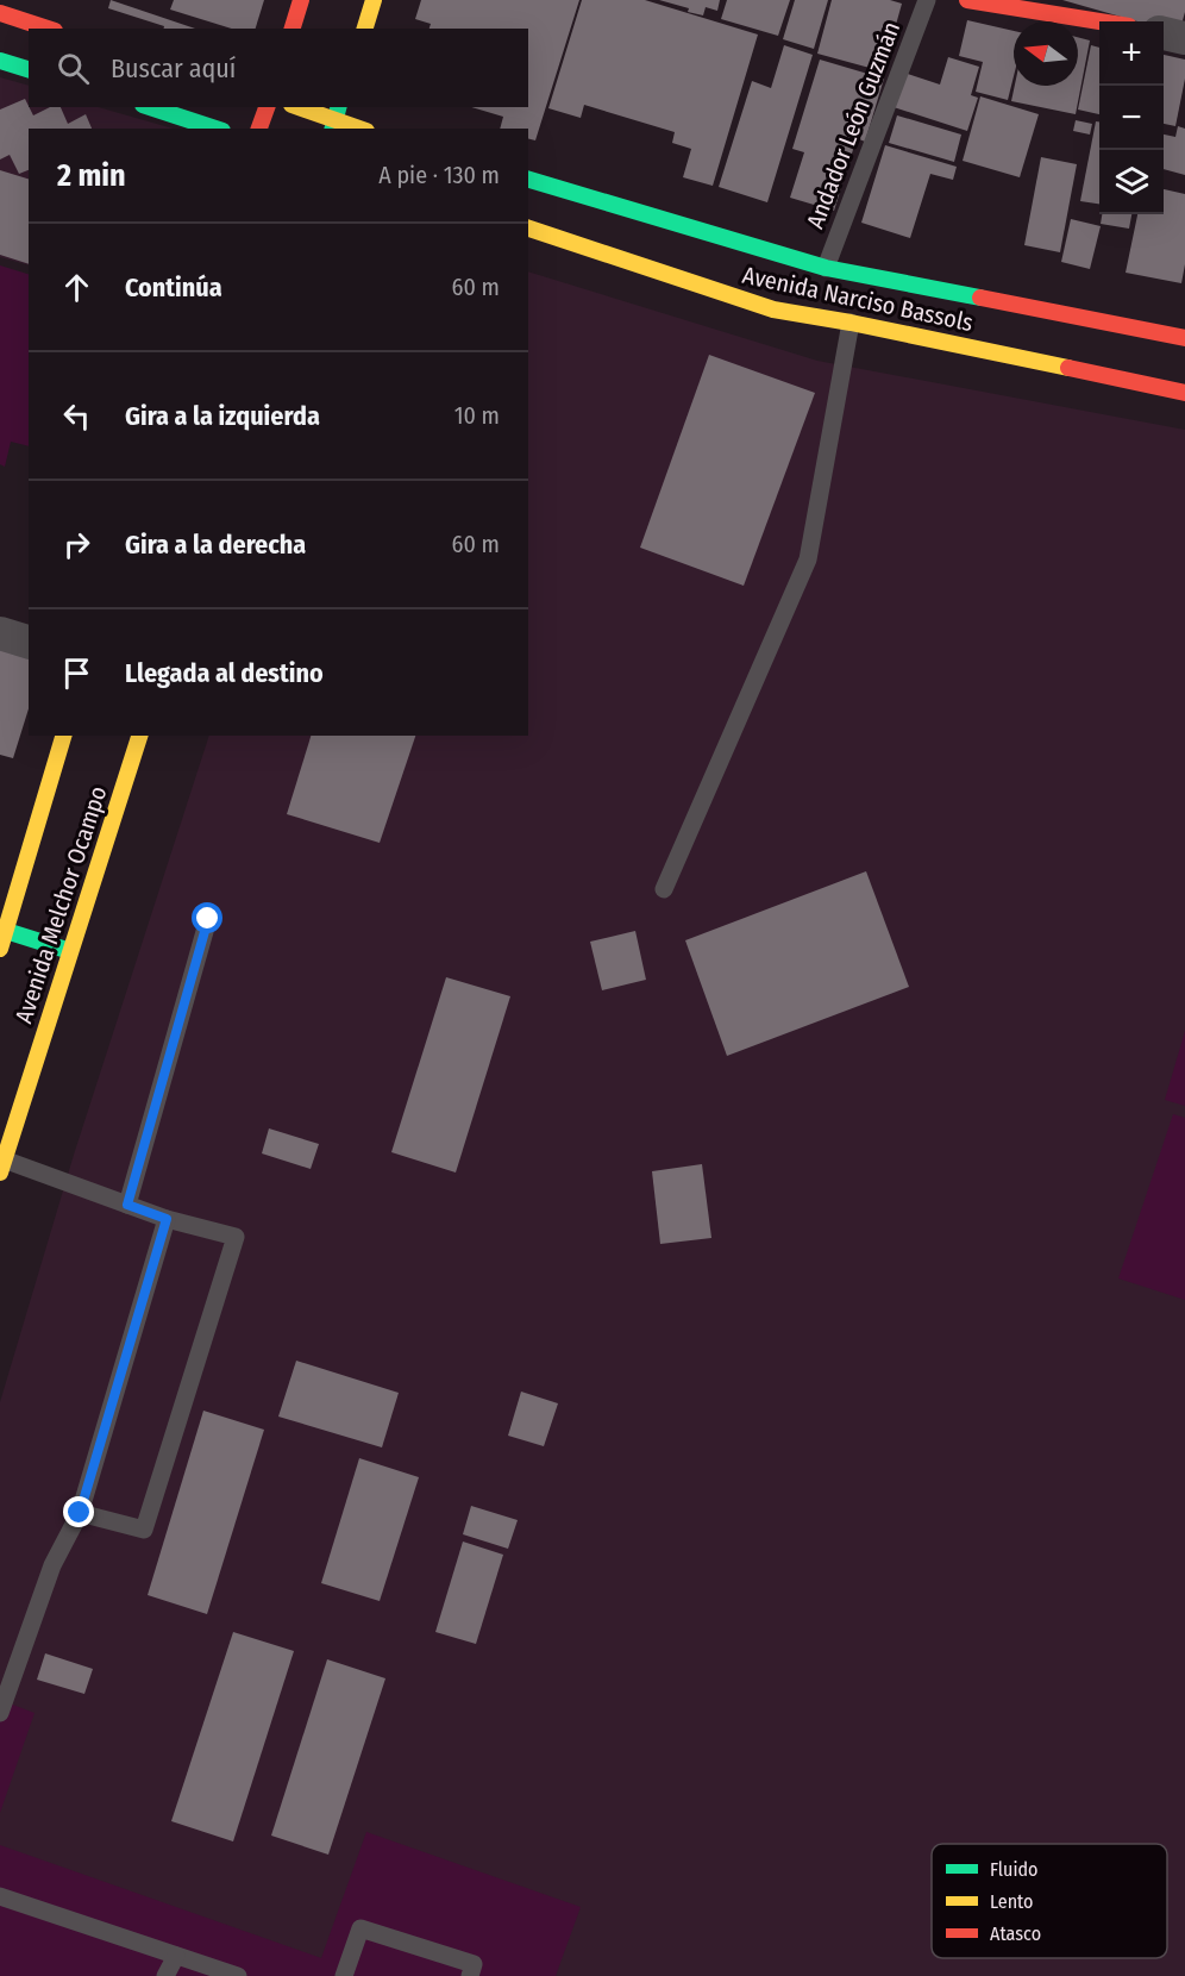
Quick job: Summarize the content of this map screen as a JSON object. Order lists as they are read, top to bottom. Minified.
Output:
{"streets":{"street":["Avenida Narciso Bassols","Avenida Melchor Ocampo"],"lane":["Andador León Guzmán"]},"crossings":[["Andador León Guzmán","Avenida Narciso Bassols"]],"legend":["Fluido","Lento","Atasco"],"north":"left","page":{"map_buttons":["+","−"],"search":"Buscar aquí","heading":["2 min","A pie · 130 m"],"list":[["Continúa","60 m"],["Gira a la izquierda","10 m"],["Gira a la derecha","60 m"],"Llegada al destino"]}}
